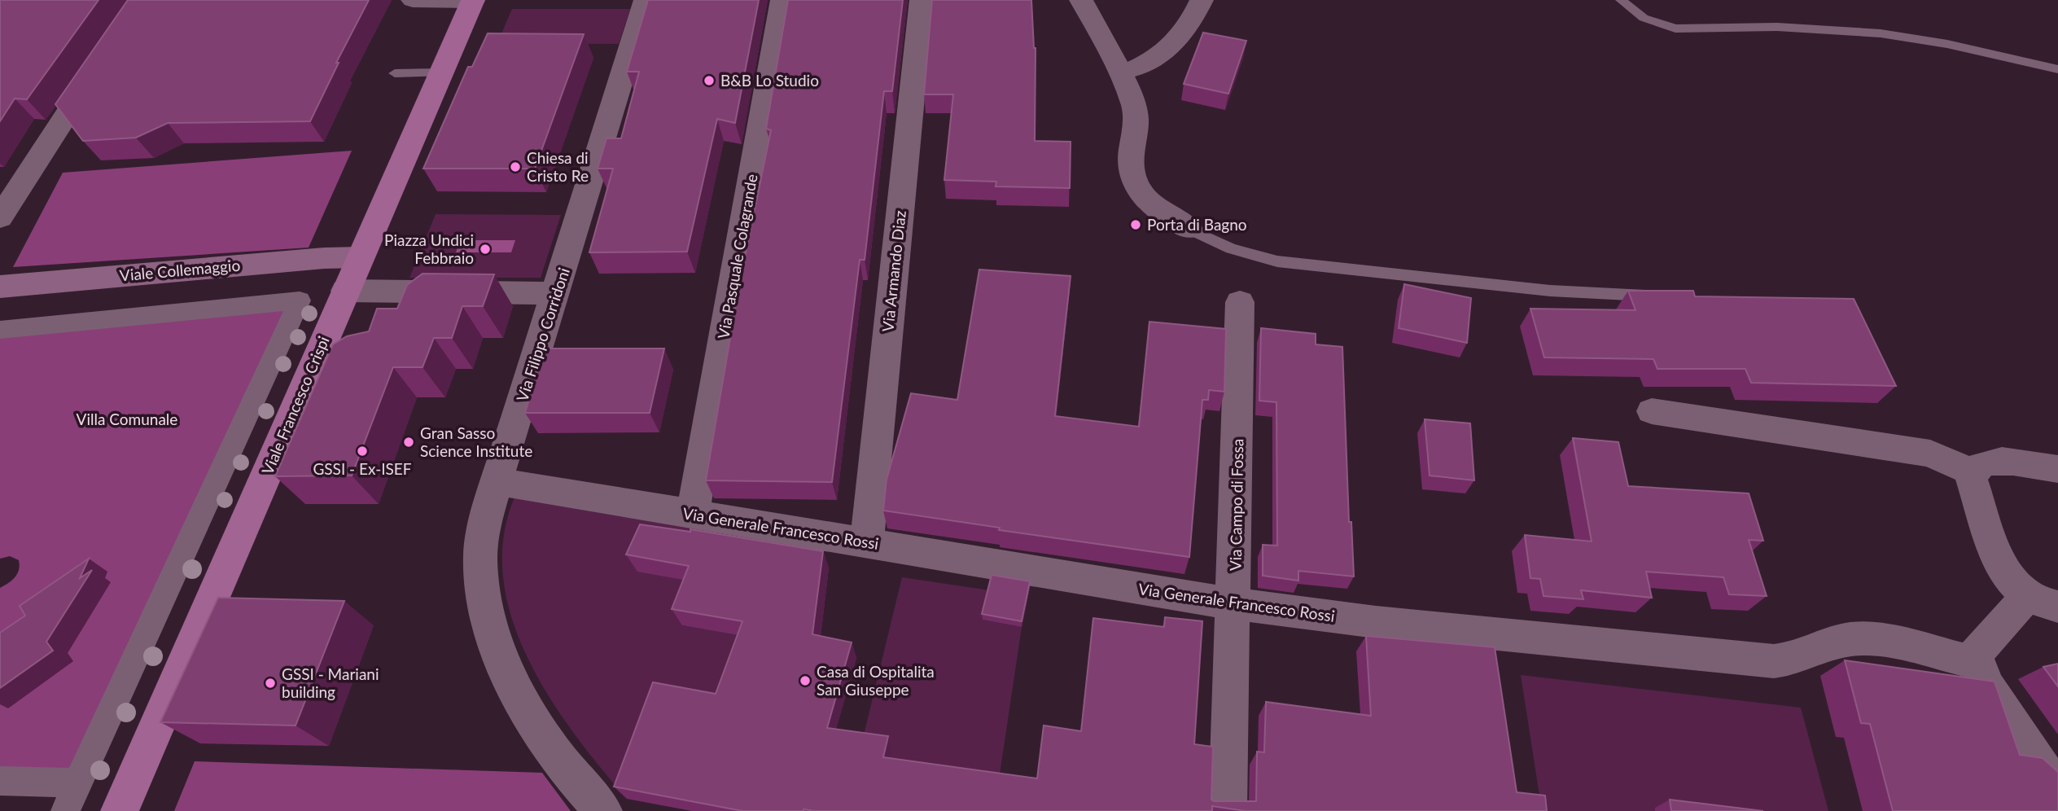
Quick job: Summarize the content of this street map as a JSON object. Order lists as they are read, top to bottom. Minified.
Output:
{"streets":{"main road":["Viale Collemaggio","Viale Francesco Crispi"],"street":["Via Pasquale Colagrande","Via Armando Diaz","Via Filippo Corridoni","Via Campo di Fossa","Via Generale Francesco Rossi"]},"crossings":[["Via Pasquale Colagrande","Via Generale Francesco Rossi"],["Viale Collemaggio","Viale Francesco Crispi"],["Via Armando Diaz","Via Generale Francesco Rossi"],["Via Filippo Corridoni","Via Generale Francesco Rossi"],["Via Campo di Fossa","Via Generale Francesco Rossi"]],"parks":["Villa Comunale"],"places":["B&B Lo Studio","Chiesa di Cristo Re","Porta di Bagno","Piazza Undici Febbraio","Gran Sasso Science Institute","GSSI - Ex-ISEF","Casa di Ospitalita San Giuseppe","GSSI - Mariani building"]}
